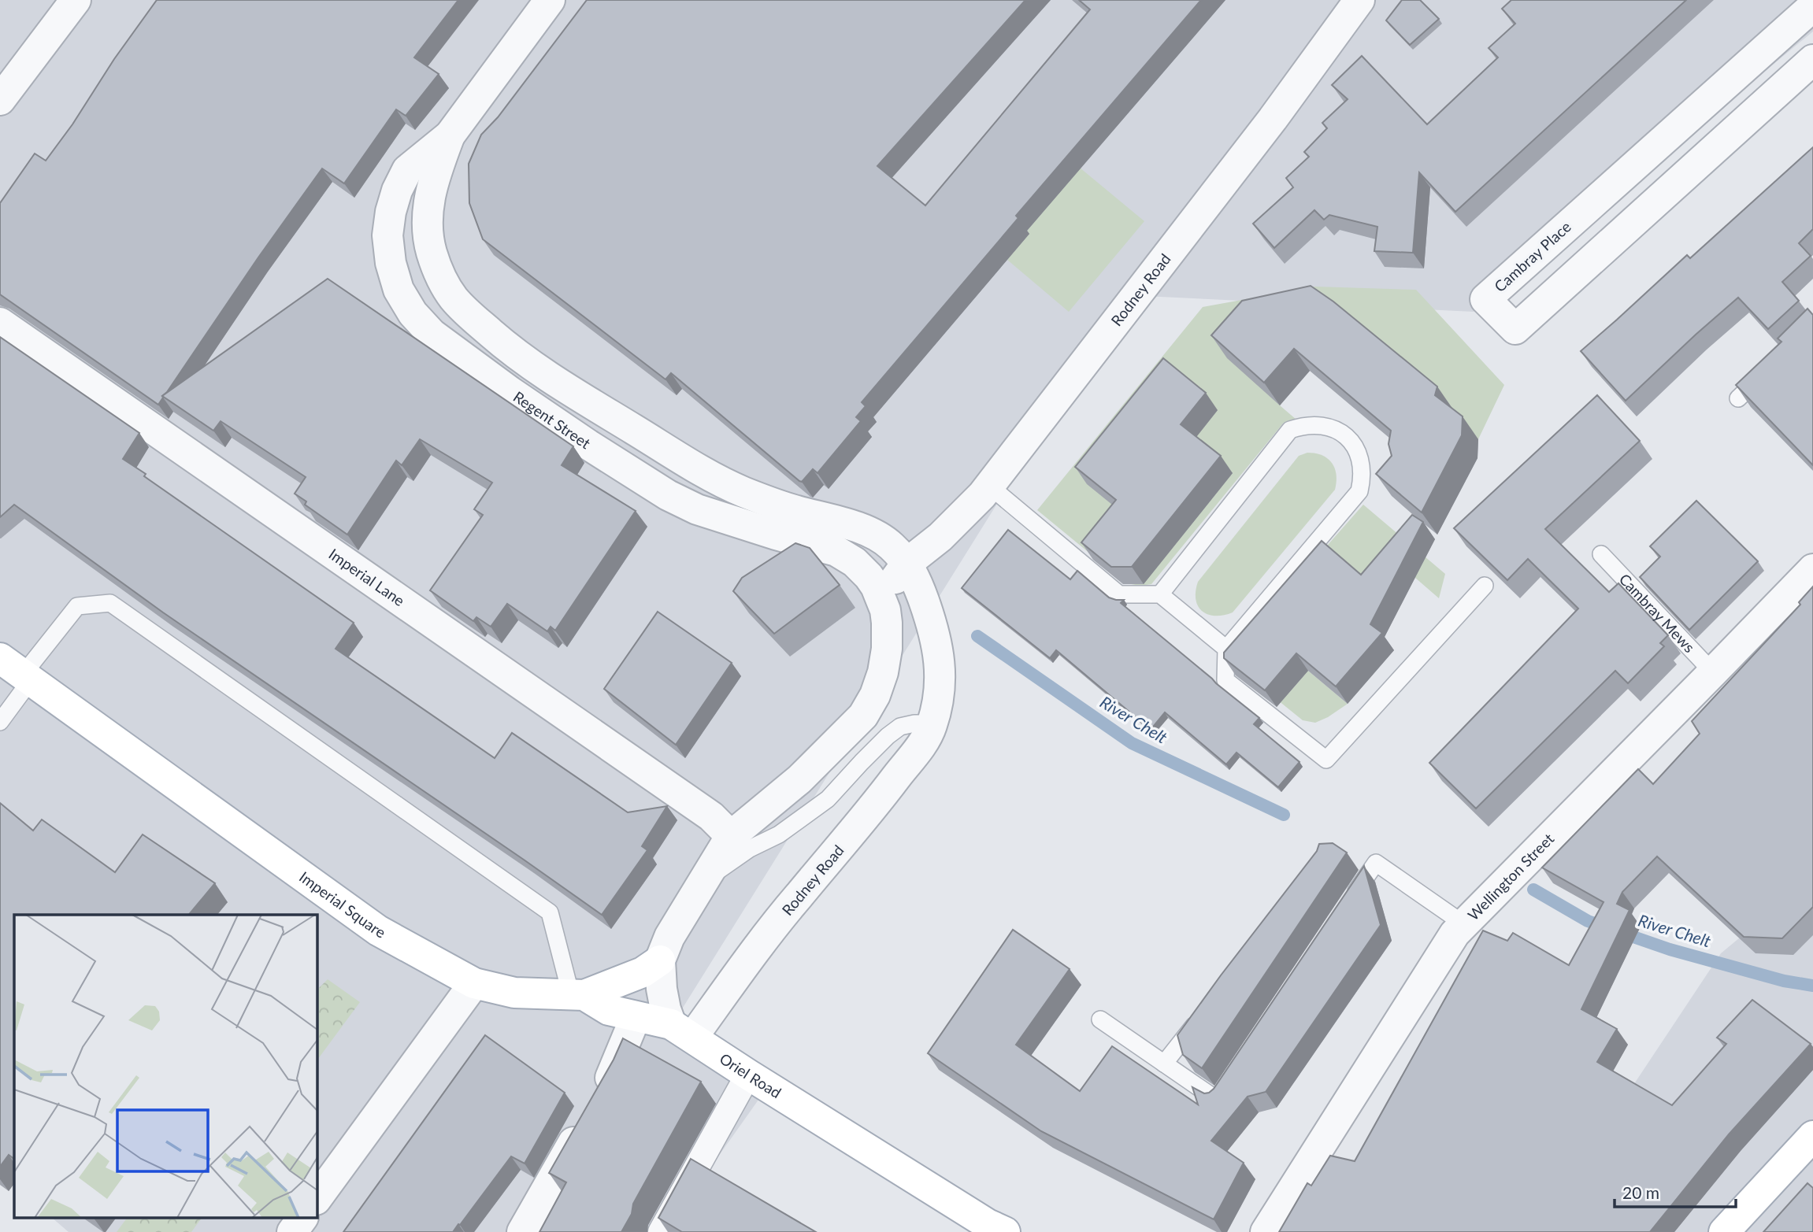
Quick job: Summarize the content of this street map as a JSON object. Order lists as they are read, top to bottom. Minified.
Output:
{"streets":{"main road":["Imperial Square","Oriel Road"],"street":["Cambray Place","Rodney Road","Regent Street","Imperial Lane","Wellington Street"],"lane":["Cambray Mews"]},"crossings":[["Rodney Road","Regent Street"],["Rodney Road","Oriel Road"],["Cambray Mews","Wellington Street"],["Imperial Square","Oriel Road"]],"water":["River Chelt"],"scale_bar":"20 m"}
